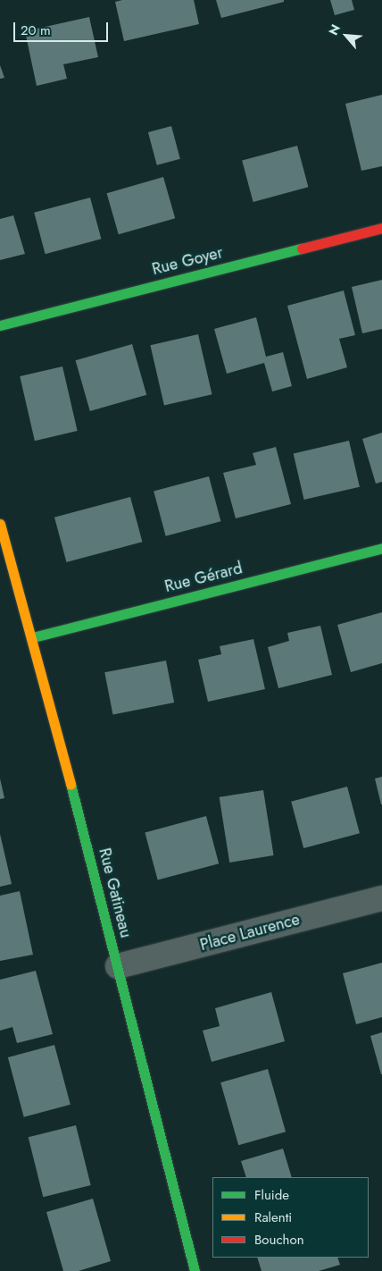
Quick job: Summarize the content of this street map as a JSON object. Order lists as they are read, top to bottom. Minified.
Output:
{"streets":{"street":["Rue Goyer","Rue Gérard","Rue Gatineau","Place Laurence"]},"crossings":[["Rue Gérard","Rue Gatineau"],["Rue Gatineau","Place Laurence"]],"legend":["Fluide","Ralenti","Bouchon"],"scale_bar":"20 m","north":"top left"}
